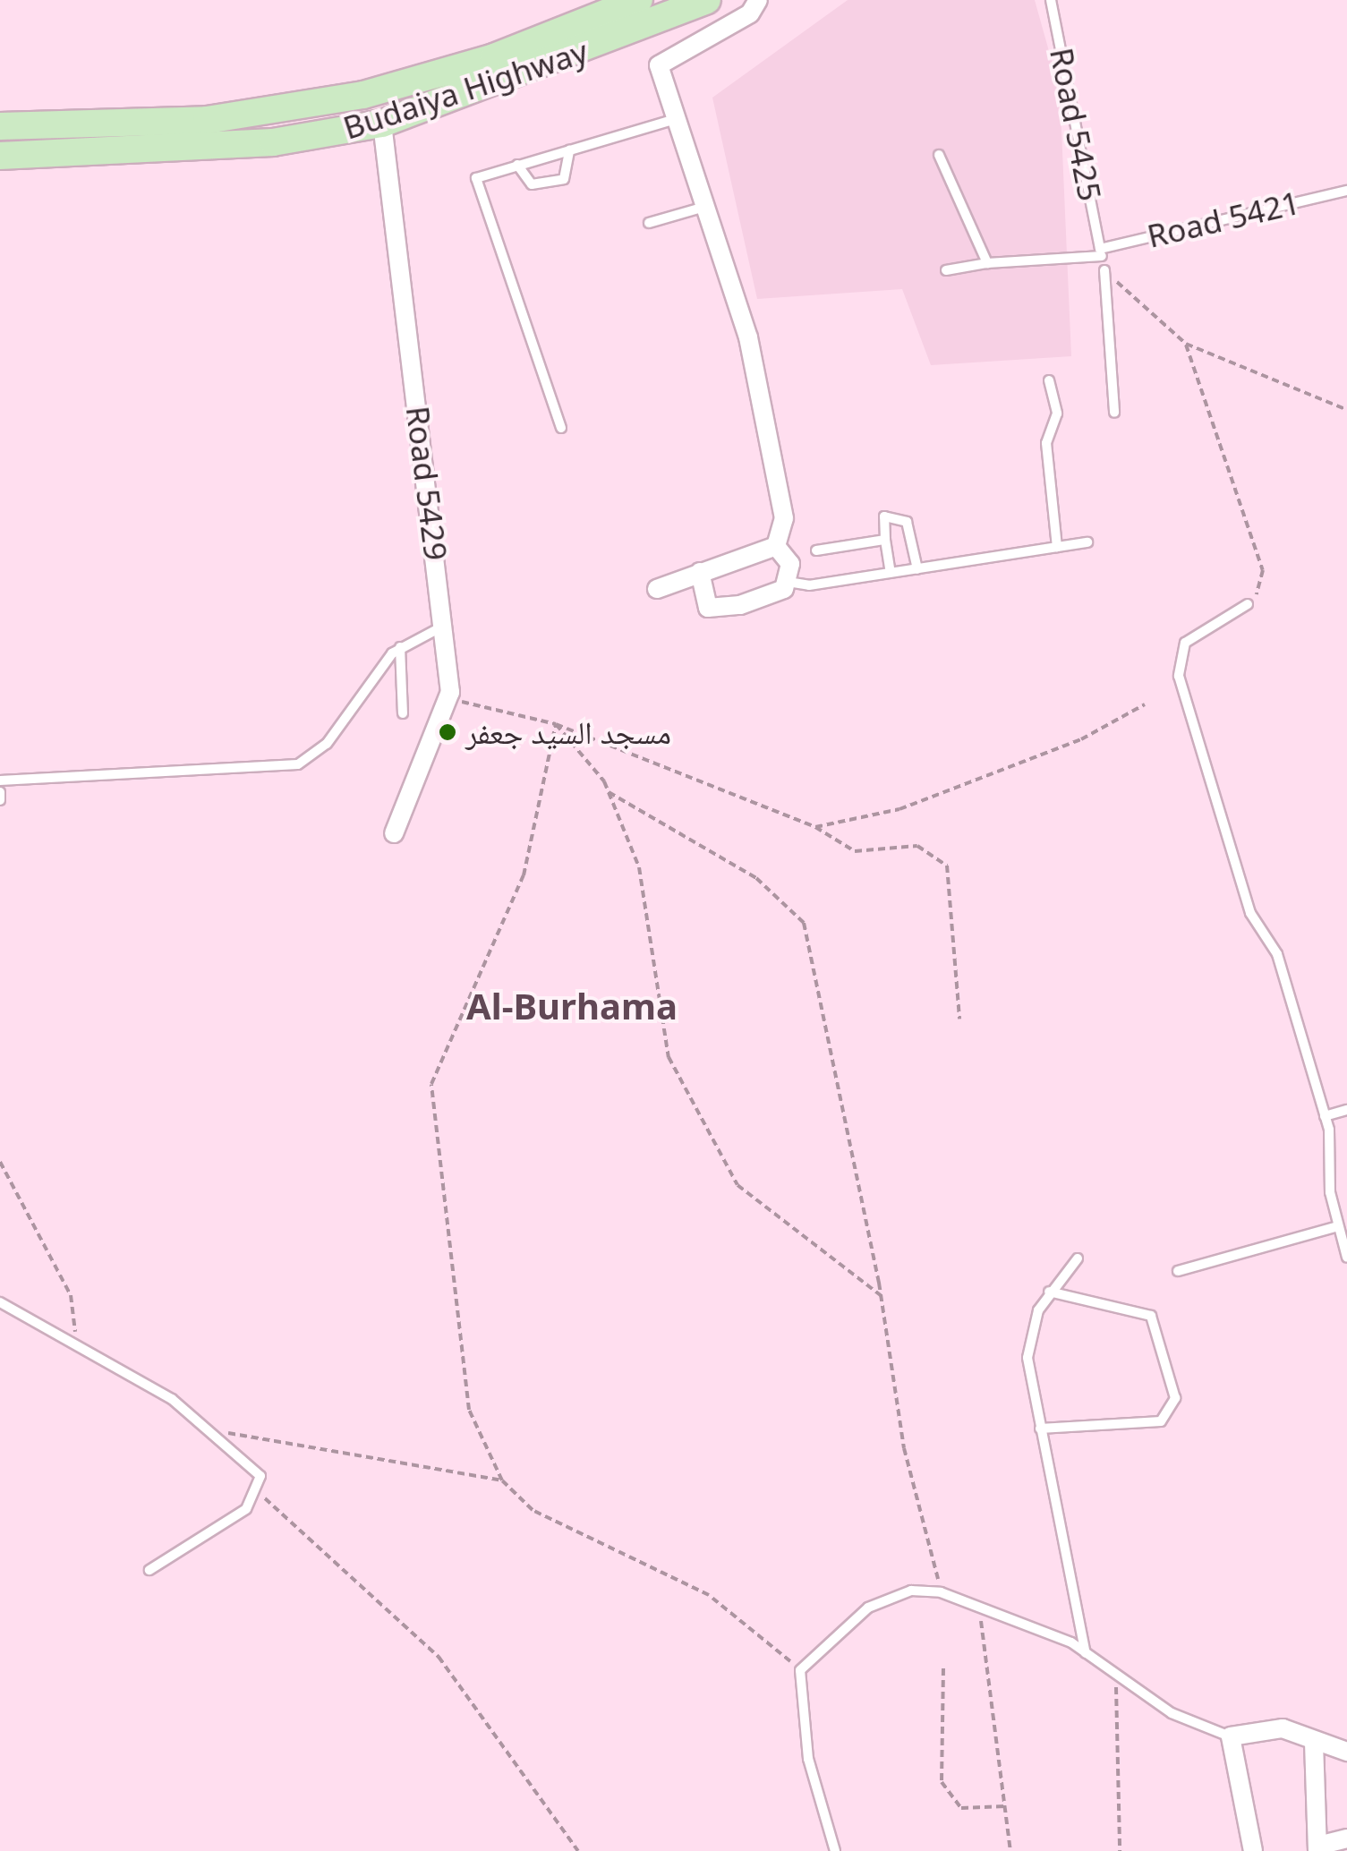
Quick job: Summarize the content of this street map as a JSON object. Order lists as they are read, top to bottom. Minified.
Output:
{"streets":{"main road":["Budaiya Highway"],"street":["Road 5429"],"lane":["Road 5425","Road 5421"]},"crossings":[["Budaiya Highway","Road 5429"],["Road 5425","Road 5421"]],"districts":["Al-Burhama"],"places":["مسجد السيد جعفر"]}
